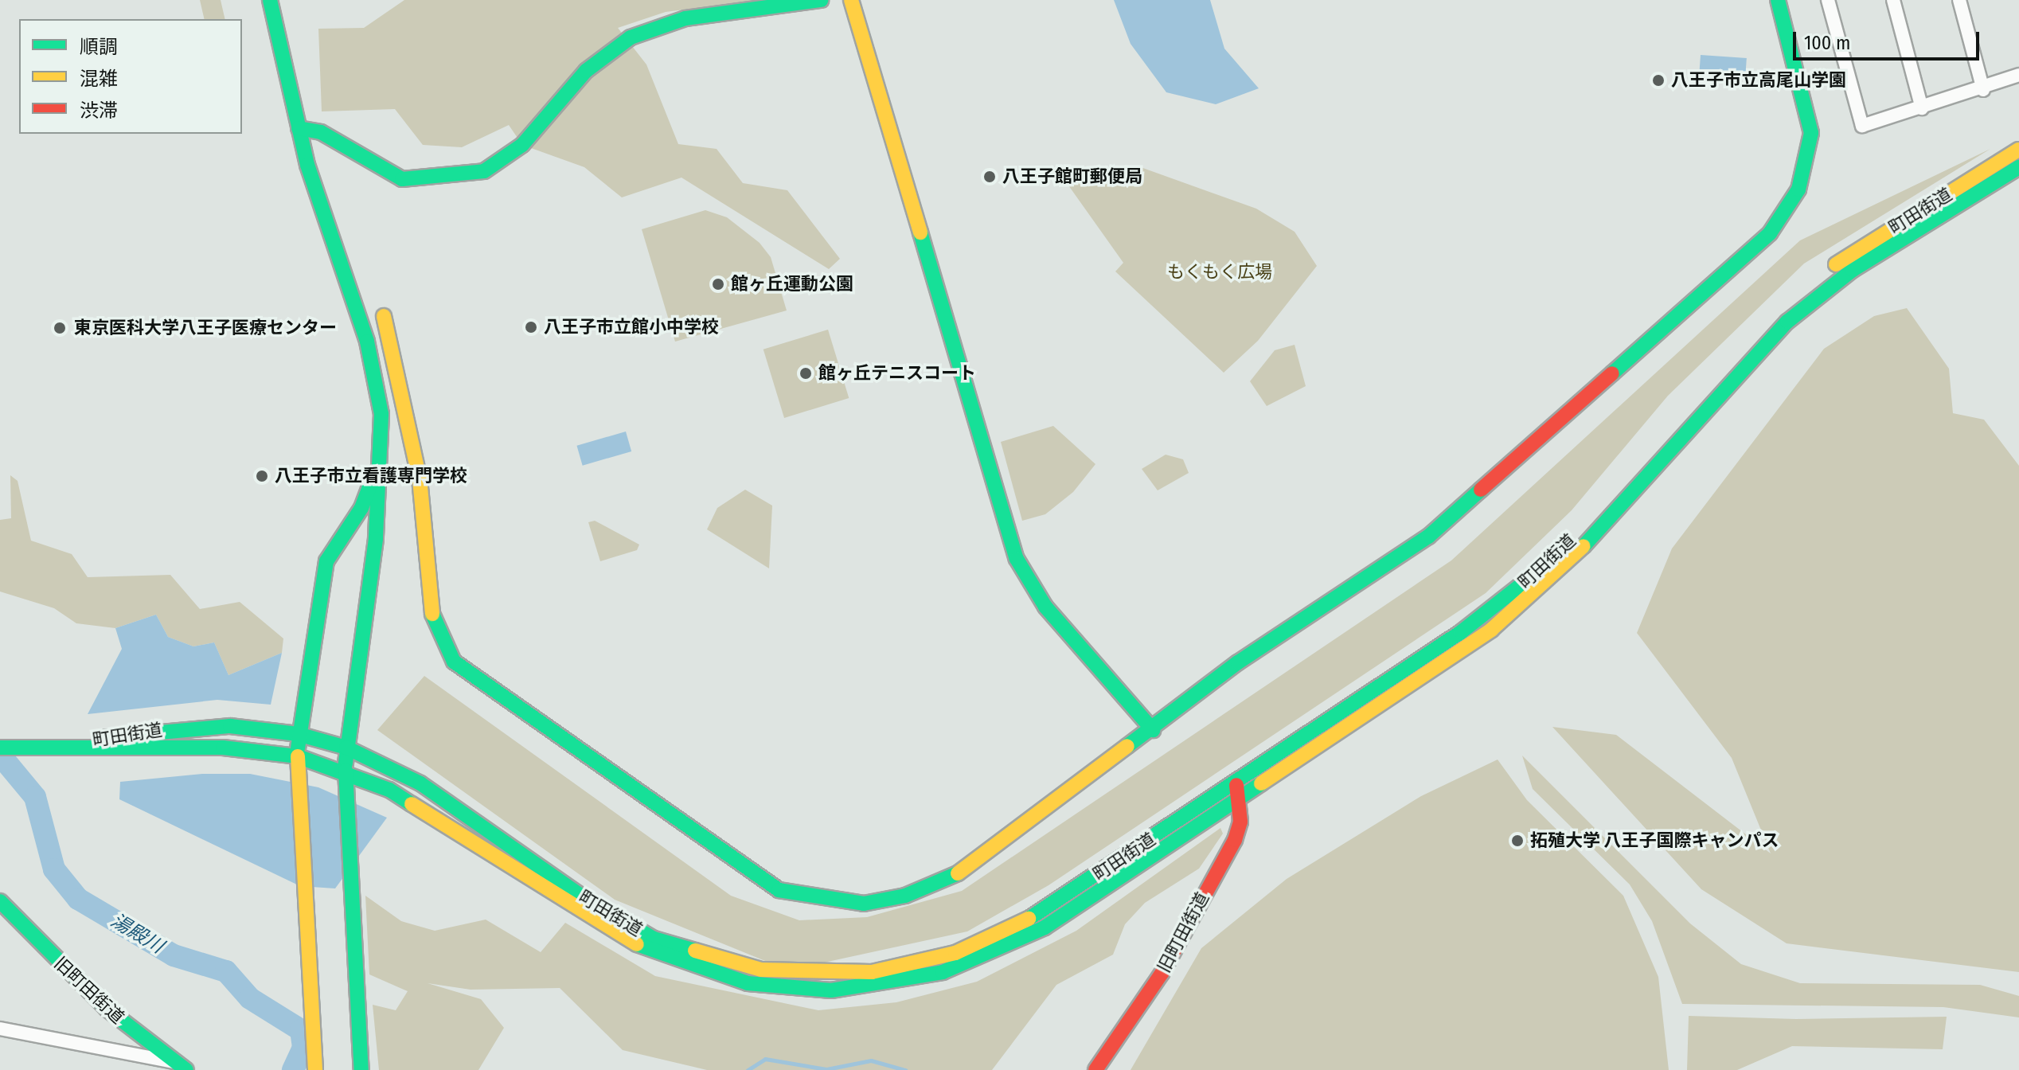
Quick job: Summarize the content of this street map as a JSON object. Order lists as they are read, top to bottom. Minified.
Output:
{"streets":{"main road":["町田街道","旧町田街道"]},"crossings":[["町田街道","旧町田街道"]],"water":["湯殿川"],"parks":["もくもく広場"],"places":["八王子市立高尾山学園","八王子館町郵便局","館ヶ丘運動公園","八王子市立館小中学校","東京医科大学八王子医療センター","館ヶ丘テニスコート","八王子市立看護専門学校","拓殖大学 八王子国際キャンパス"],"legend":["順調","混雑","渋滞"],"scale_bar":"100 m"}
